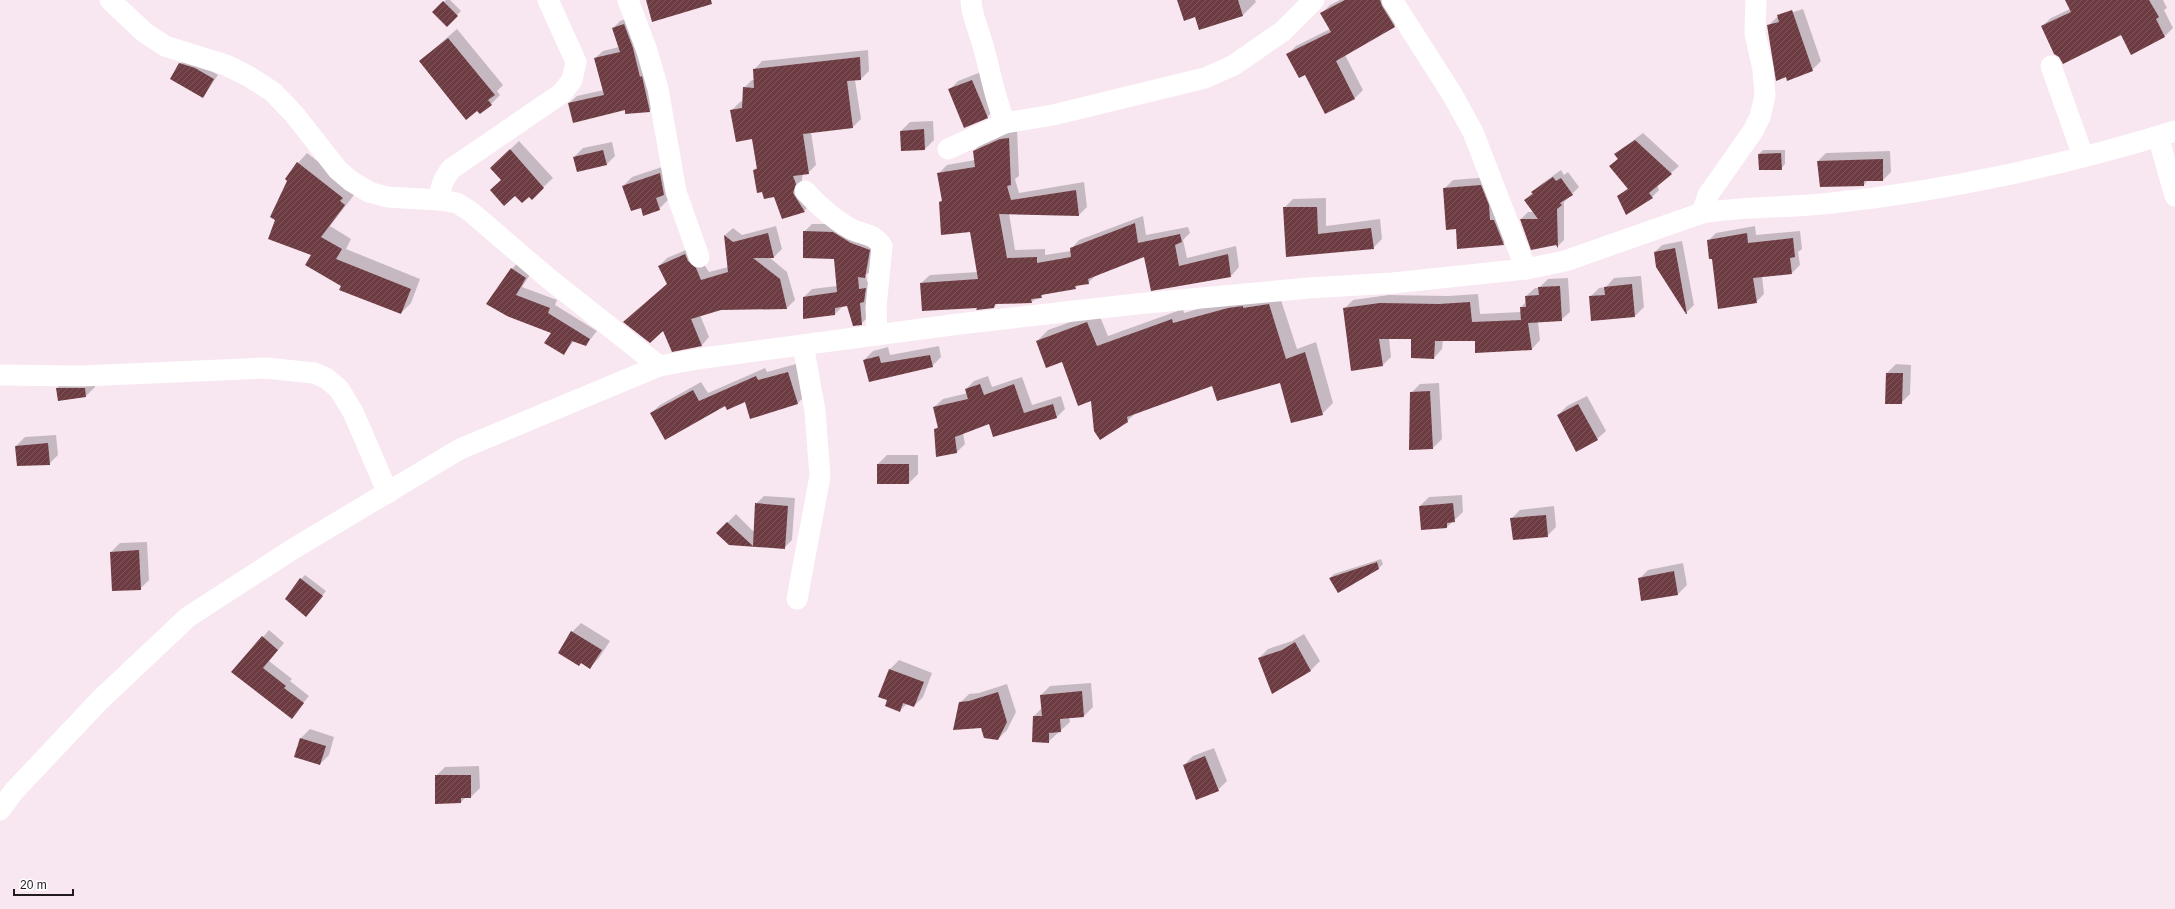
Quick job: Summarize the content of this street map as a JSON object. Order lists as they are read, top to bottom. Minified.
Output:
{"scale_bar":"20 m"}
